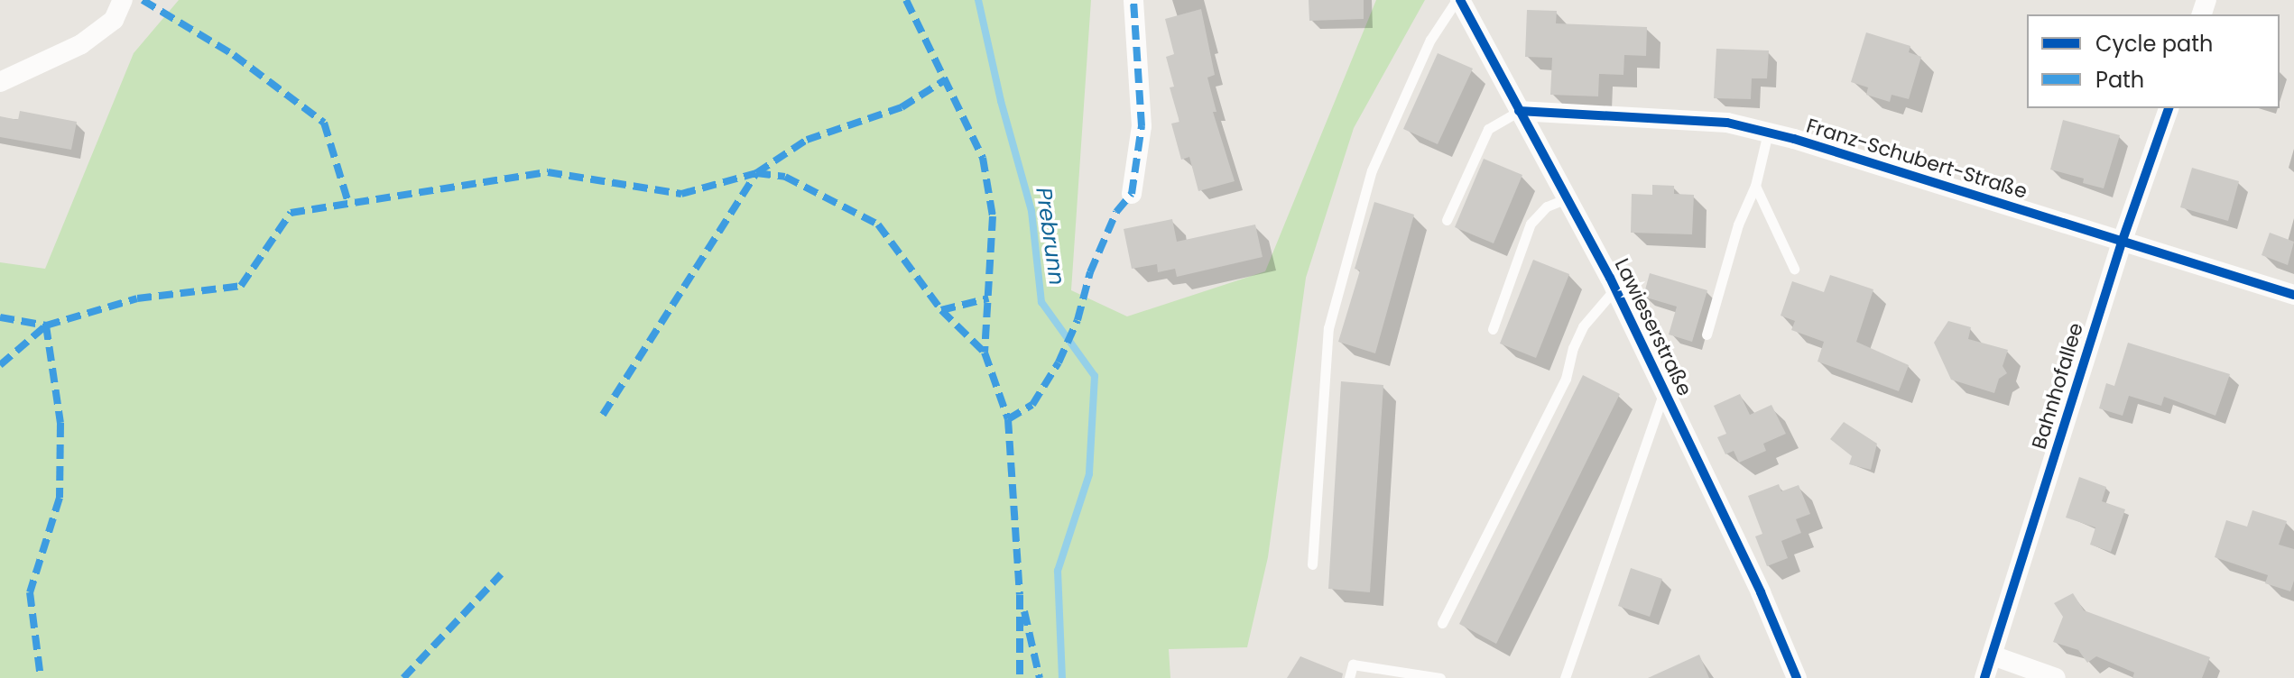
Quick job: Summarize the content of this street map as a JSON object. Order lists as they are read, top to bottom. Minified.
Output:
{"streets":{"street":["Franz-Schubert-Straße","Lawieserstraße","Bahnhofallee"]},"crossings":[["Franz-Schubert-Straße","Lawieserstraße"],["Franz-Schubert-Straße","Bahnhofallee"]],"water":["Prebrunn"],"legend":["Cycle path","Path"]}
